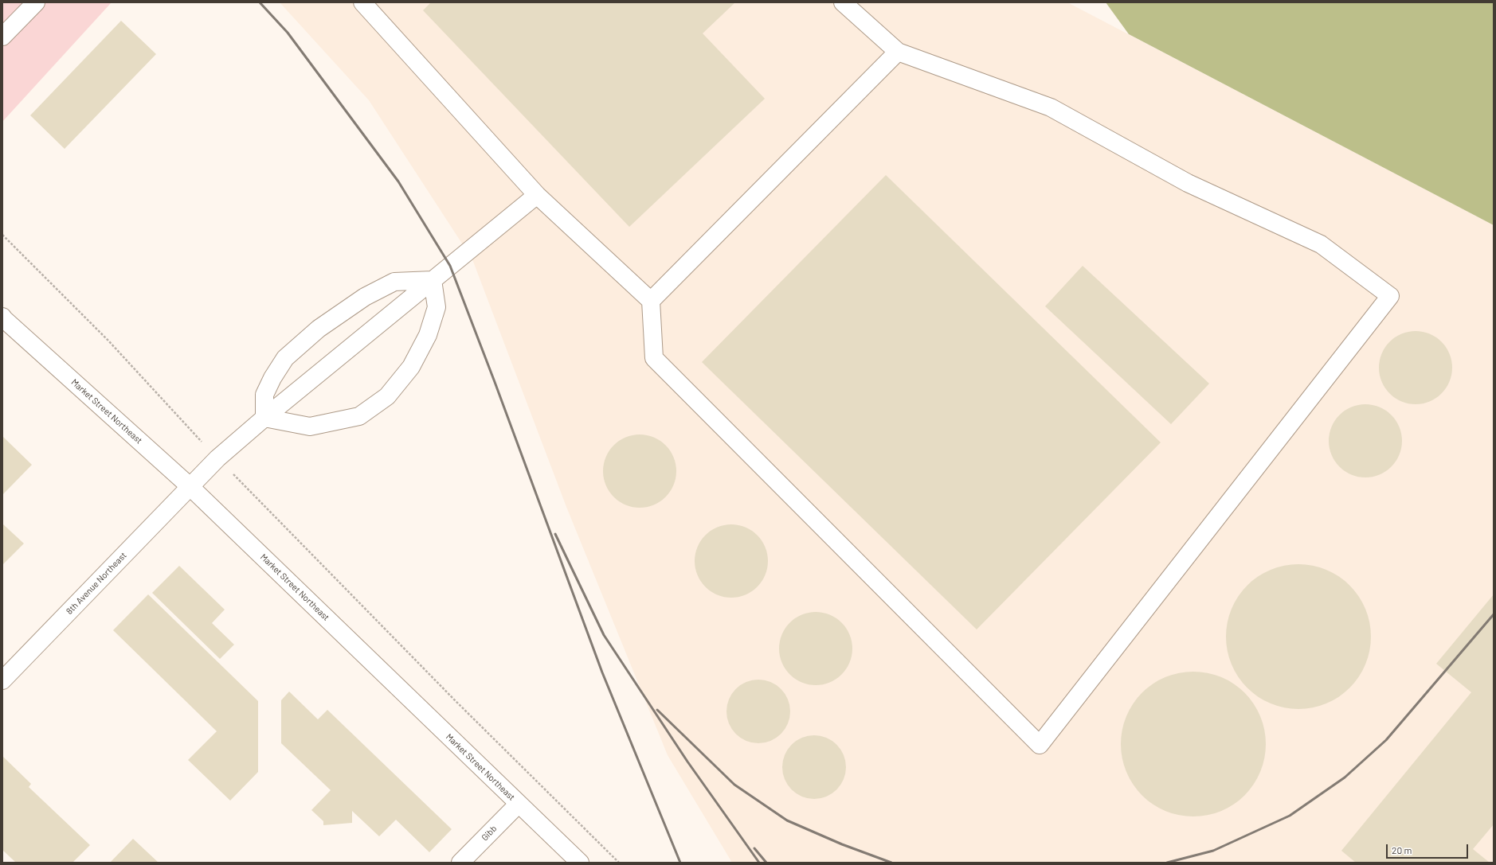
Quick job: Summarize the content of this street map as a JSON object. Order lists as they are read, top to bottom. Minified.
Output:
{"streets":{"main road":["Market Street Northeast","8th Avenue Northeast","Gibb"]},"crossings":[["Market Street Northeast","8th Avenue Northeast"],["Market Street Northeast","Gibb"]],"scale_bar":"20 m"}
